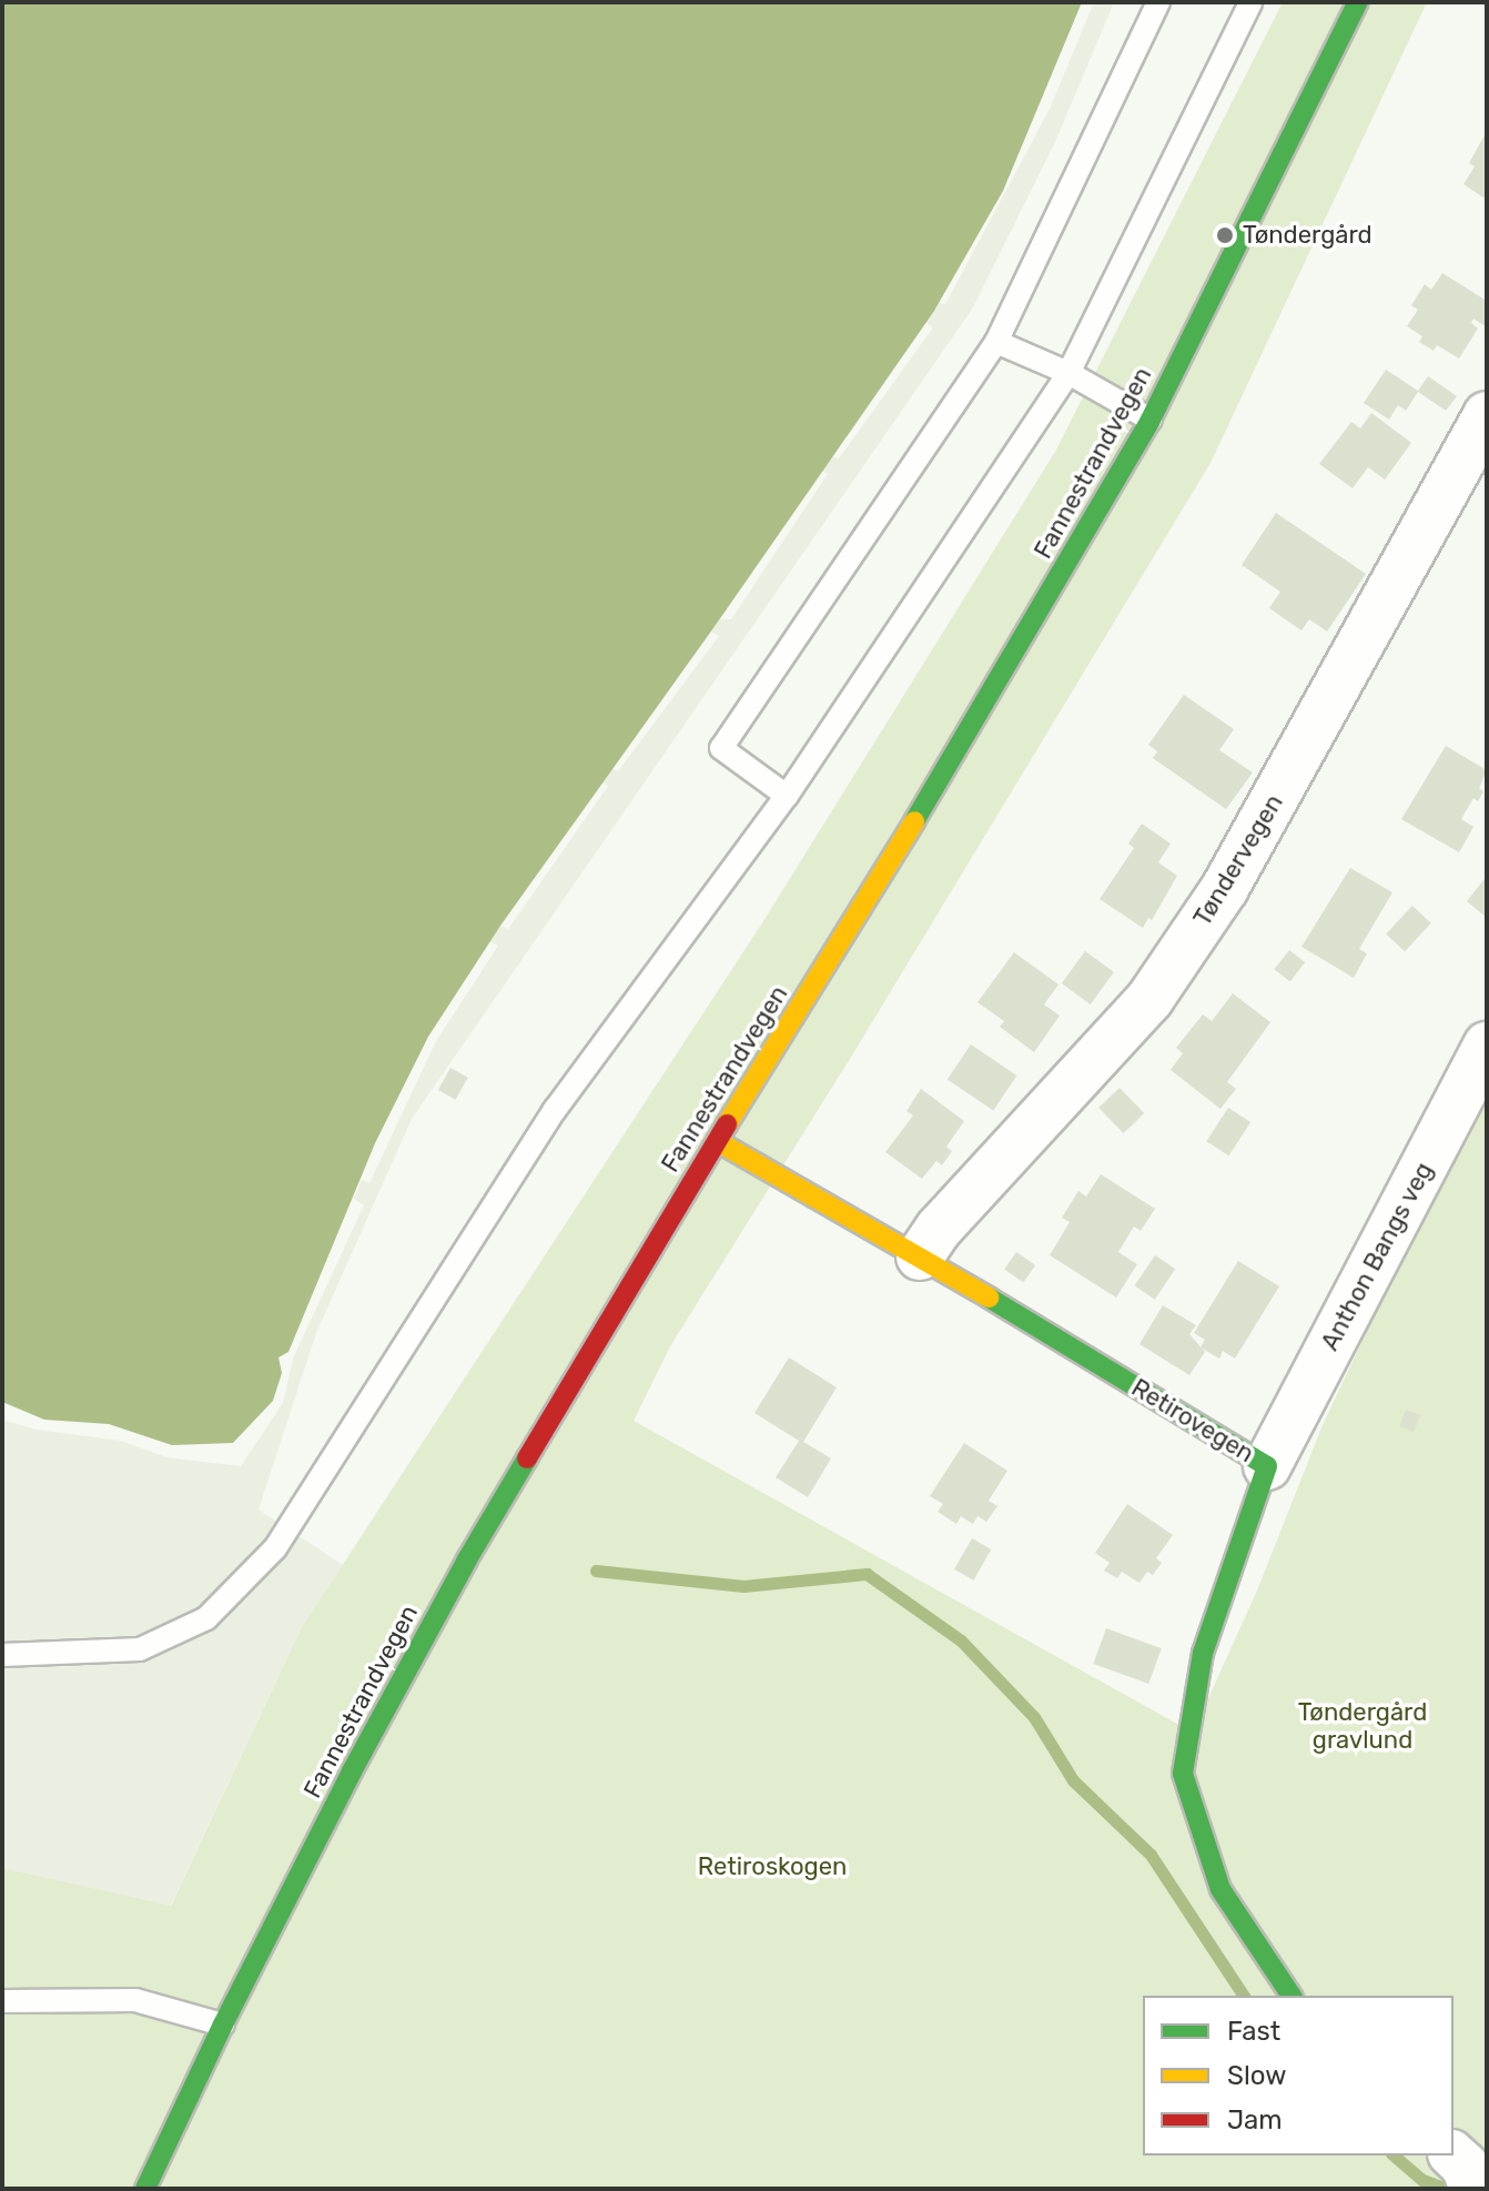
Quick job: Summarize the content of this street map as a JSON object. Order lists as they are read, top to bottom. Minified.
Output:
{"streets":{"main road":["Fannestrandvegen","Retirovegen"],"street":["Tøndervegen","Anthon Bangs veg"]},"crossings":[["Fannestrandvegen","Retirovegen"],["Tøndervegen","Retirovegen"],["Anthon Bangs veg","Retirovegen"]],"parks":["Tøndergård gravlund","Retiroskogen"],"places":["Tøndergård"],"legend":["Fast","Slow","Jam"]}
